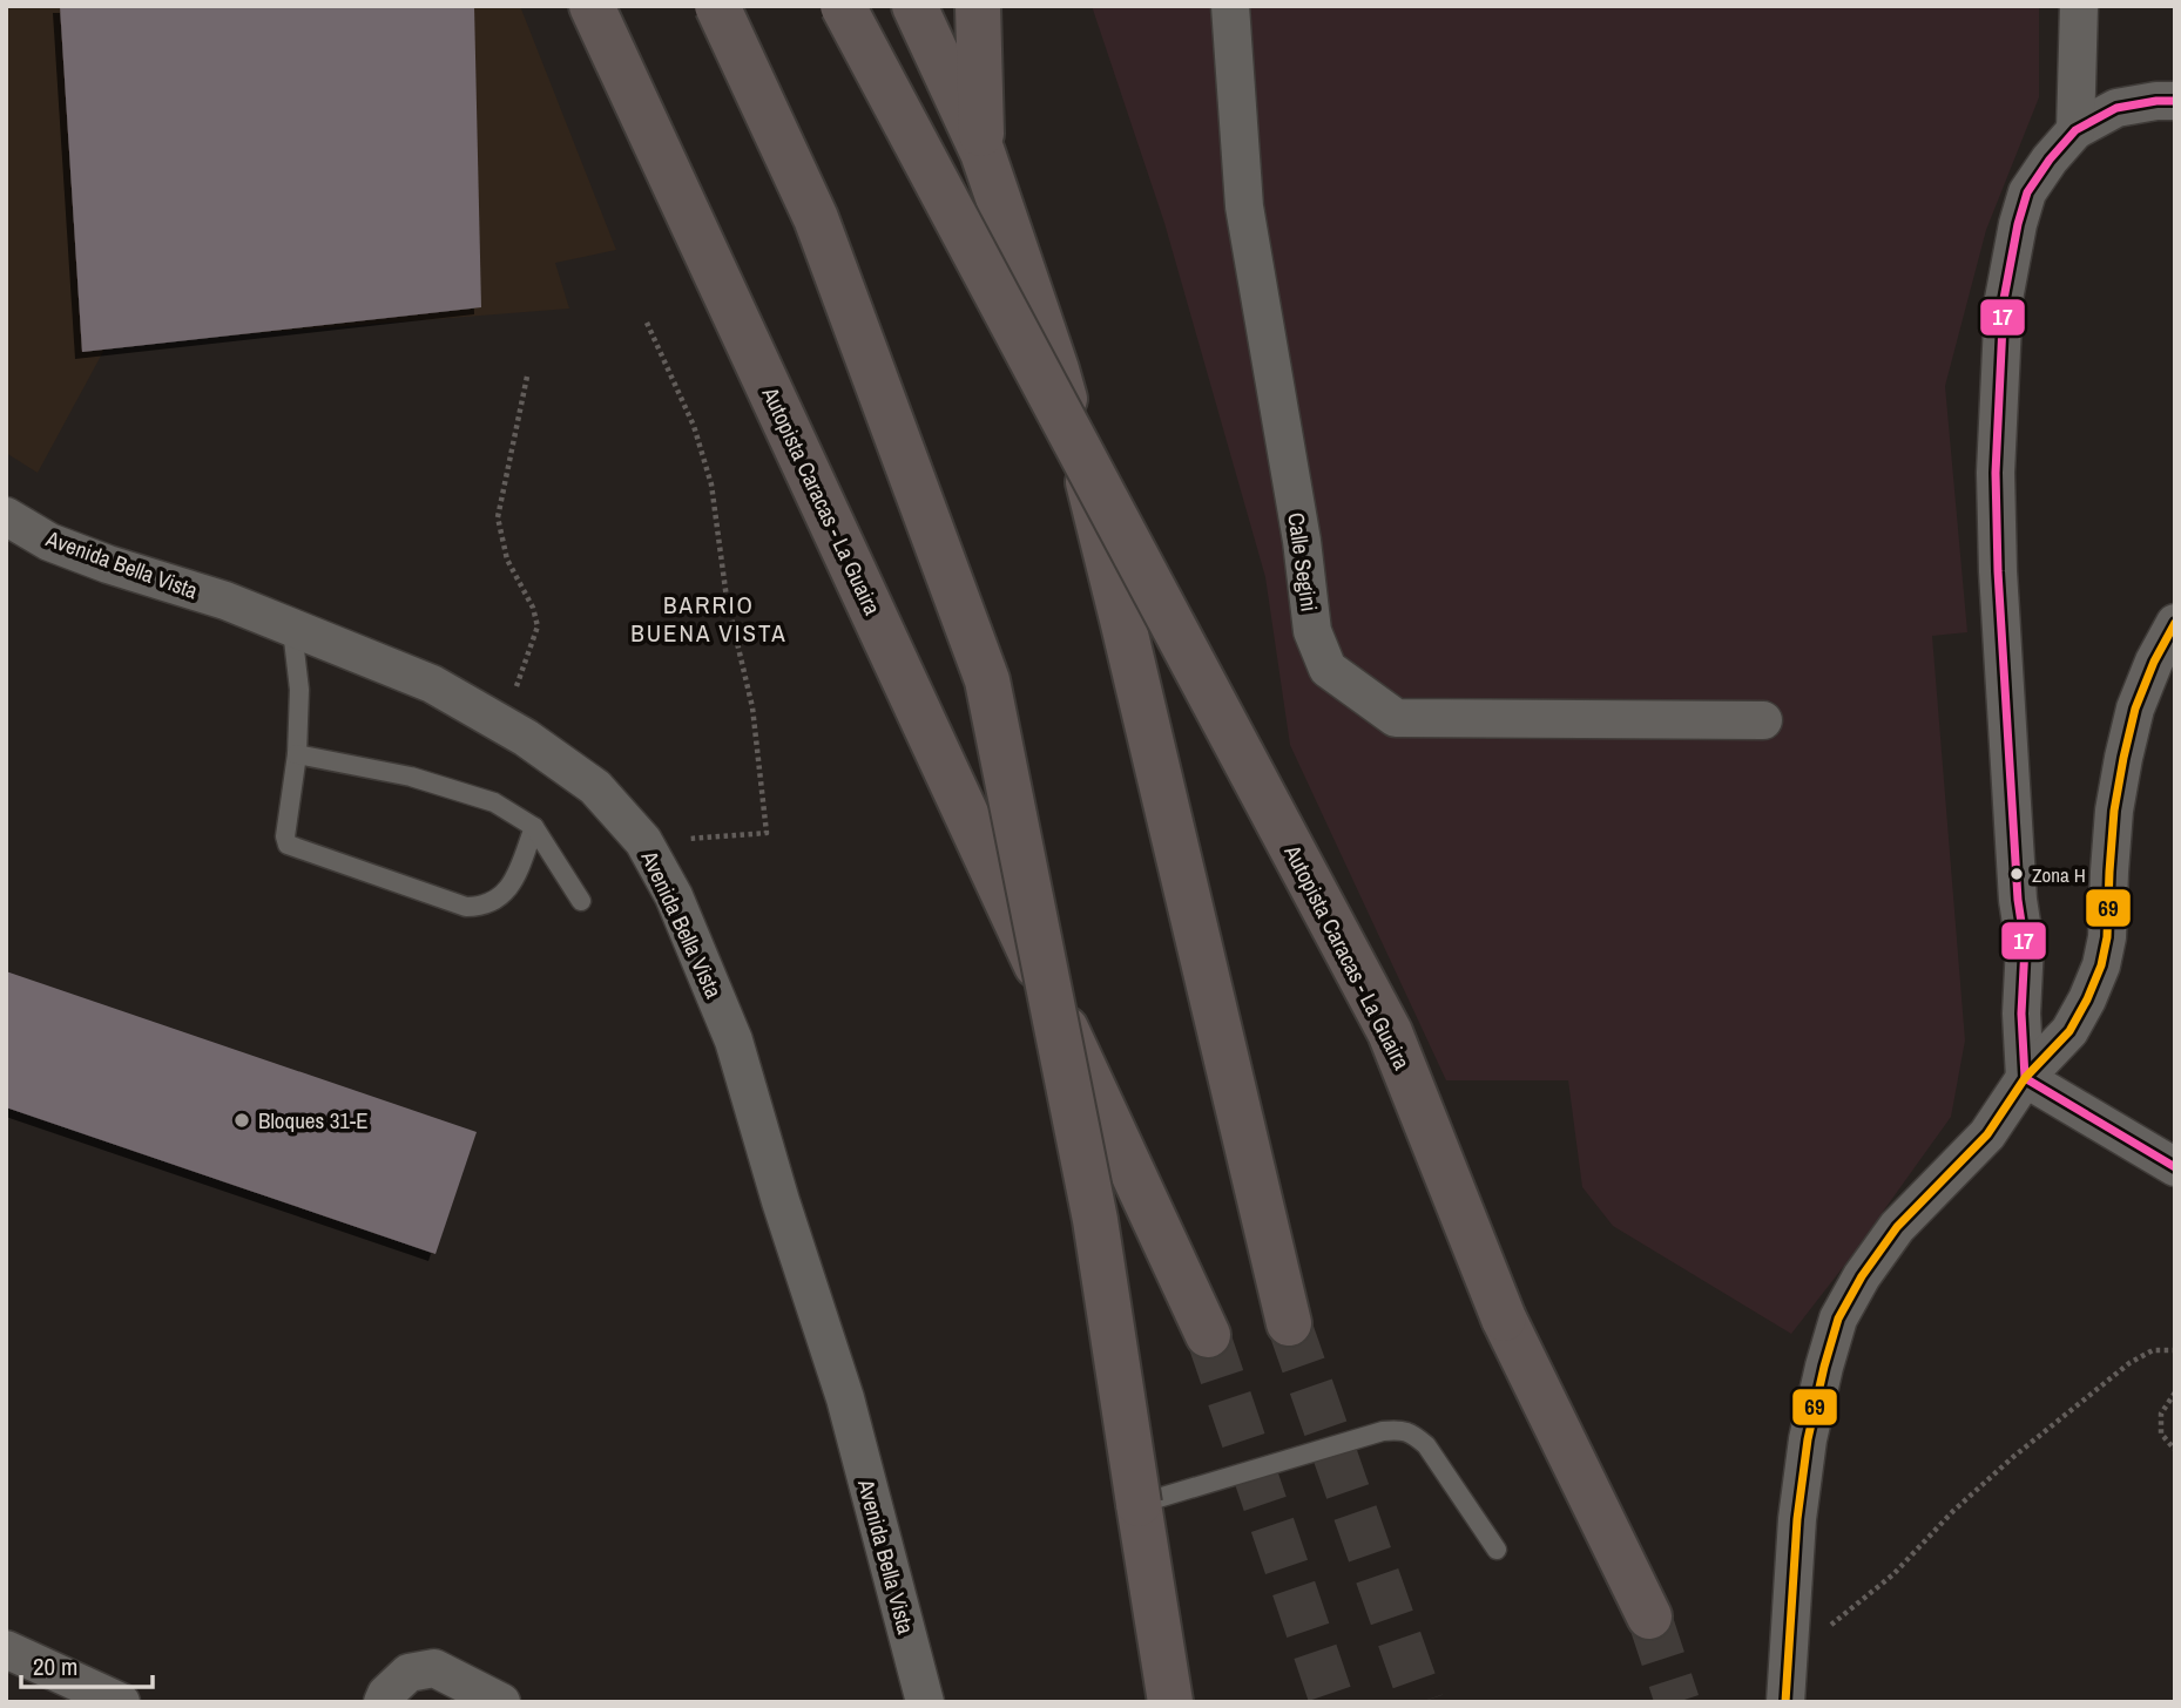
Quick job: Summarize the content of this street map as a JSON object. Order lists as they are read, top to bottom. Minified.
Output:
{"streets":{"highway":["Autopista Caracas - La Guaira"],"street":["Calle Segini","Avenida Bella Vista"]},"districts":["BARRIO BUENA VISTA"],"places":["Zona H","Bloques 31-E"],"lines":["transit line 17","transit line 69"],"scale_bar":"20 m"}
